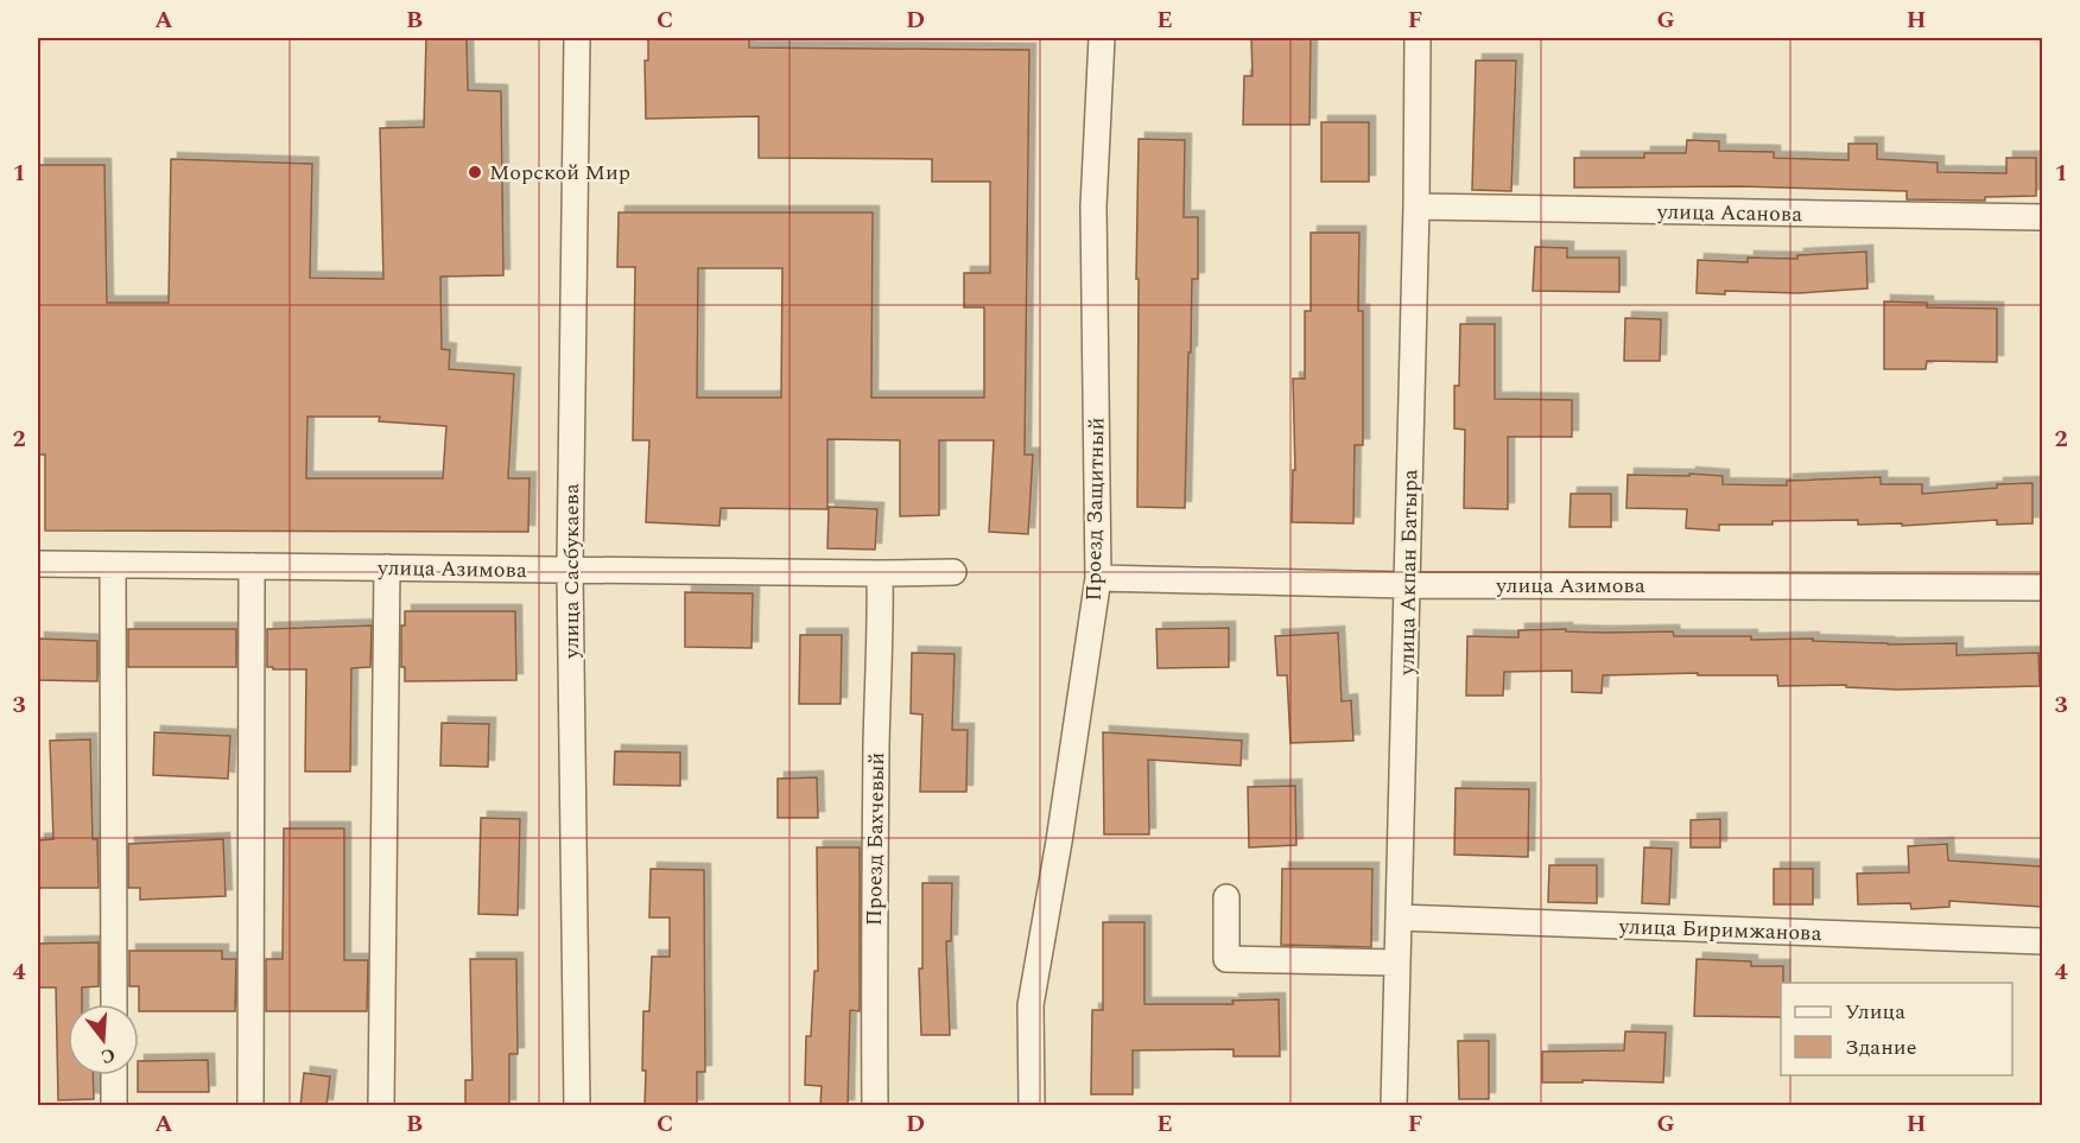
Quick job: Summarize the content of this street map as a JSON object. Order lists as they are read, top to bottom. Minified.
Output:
{"streets":{"street":["улица Асанова","Проезд Защитный","улица Азимова","улица Сасбукаева","улица Акпан Батыра","Проезд Бахчевый","улица Биримжанова"]},"crossings":[["улица Асанова","улица Акпан Батыра"],["Проезд Защитный","улица Азимова"],["улица Азимова","улица Сасбукаева"],["улица Азимова","улица Акпан Батыра"],["улица Азимова","Проезд Бахчевый"],["улица Акпан Батыра","улица Биримжанова"]],"places":["Морской Мир"],"legend":["Улица","Здание"],"north":"bottom","grid":{"columns":["A","B","C","D","E","F","G","H"],"rows":["1","2","3","4"]}}
